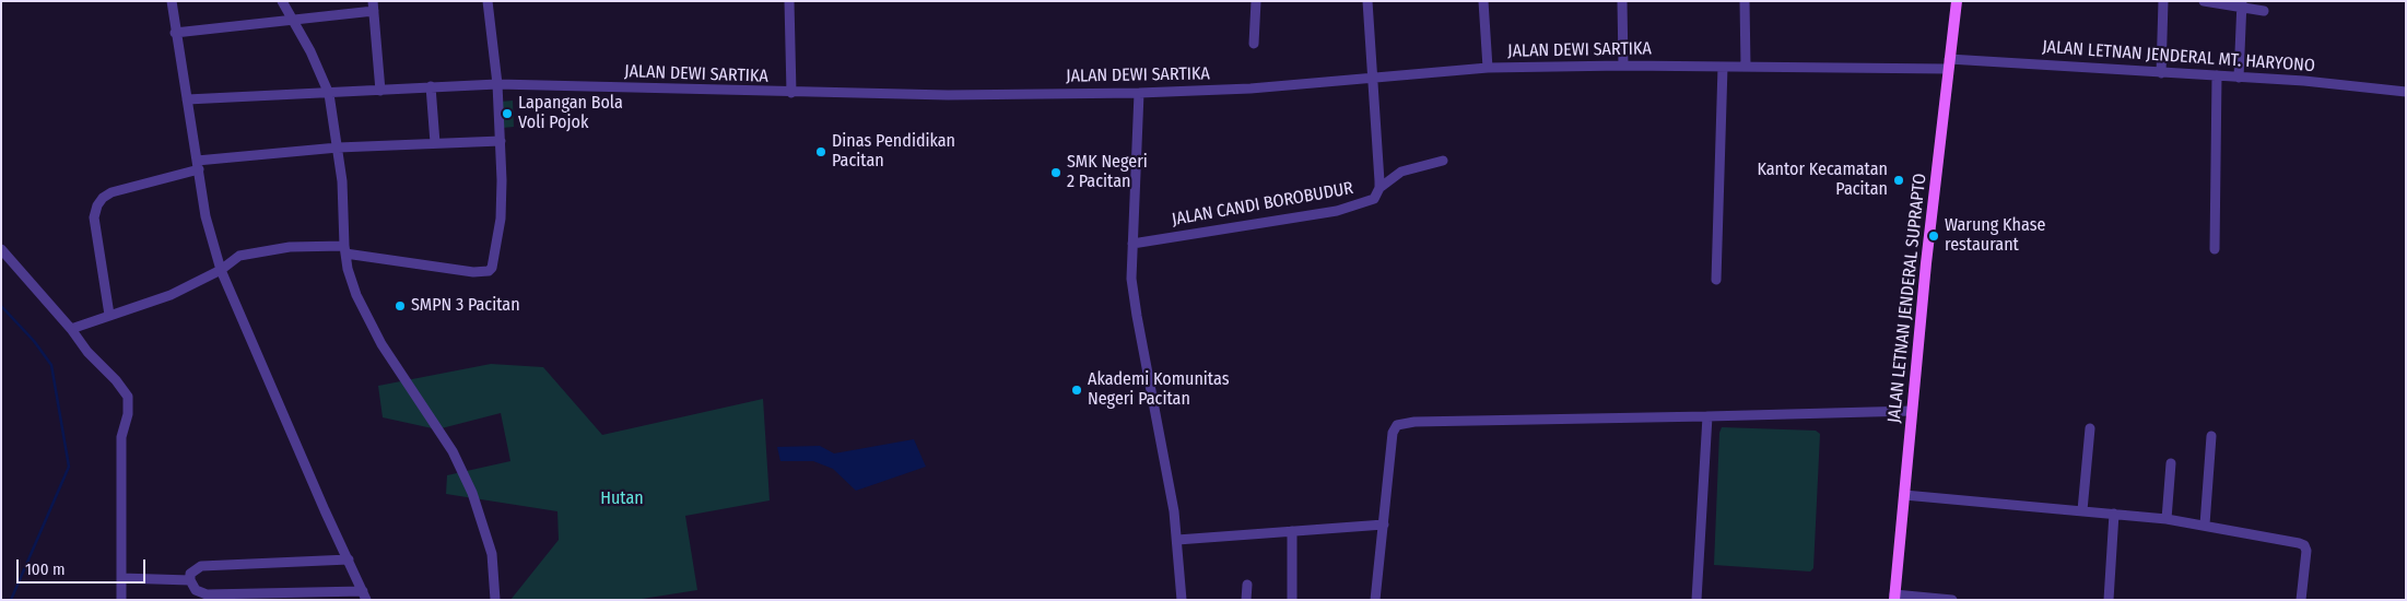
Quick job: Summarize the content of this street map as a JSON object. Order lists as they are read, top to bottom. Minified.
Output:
{"streets":{"main road":["JALAN LETNAN JENDERAL SUPRAPTO"],"street":["JALAN DEWI SARTIKA","JALAN LETNAN JENDERAL MT. HARYONO","JALAN CANDI BOROBUDUR"]},"crossings":[["JALAN DEWI SARTIKA","JALAN LETNAN JENDERAL MT. HARYONO"],["JALAN DEWI SARTIKA","JALAN CANDI BOROBUDUR"],["JALAN DEWI SARTIKA","JALAN LETNAN JENDERAL SUPRAPTO"],["JALAN LETNAN JENDERAL MT. HARYONO","JALAN LETNAN JENDERAL SUPRAPTO"]],"parks":["Hutan"],"places":["Lapangan Bola Voli Pojok","Dinas Pendidikan Pacitan","SMK Negeri 2 Pacitan","Kantor Kecamatan Pacitan","Warung Khase restaurant","SMPN 3 Pacitan","Akademi Komunitas Negeri Pacitan"],"scale_bar":"100 m"}
